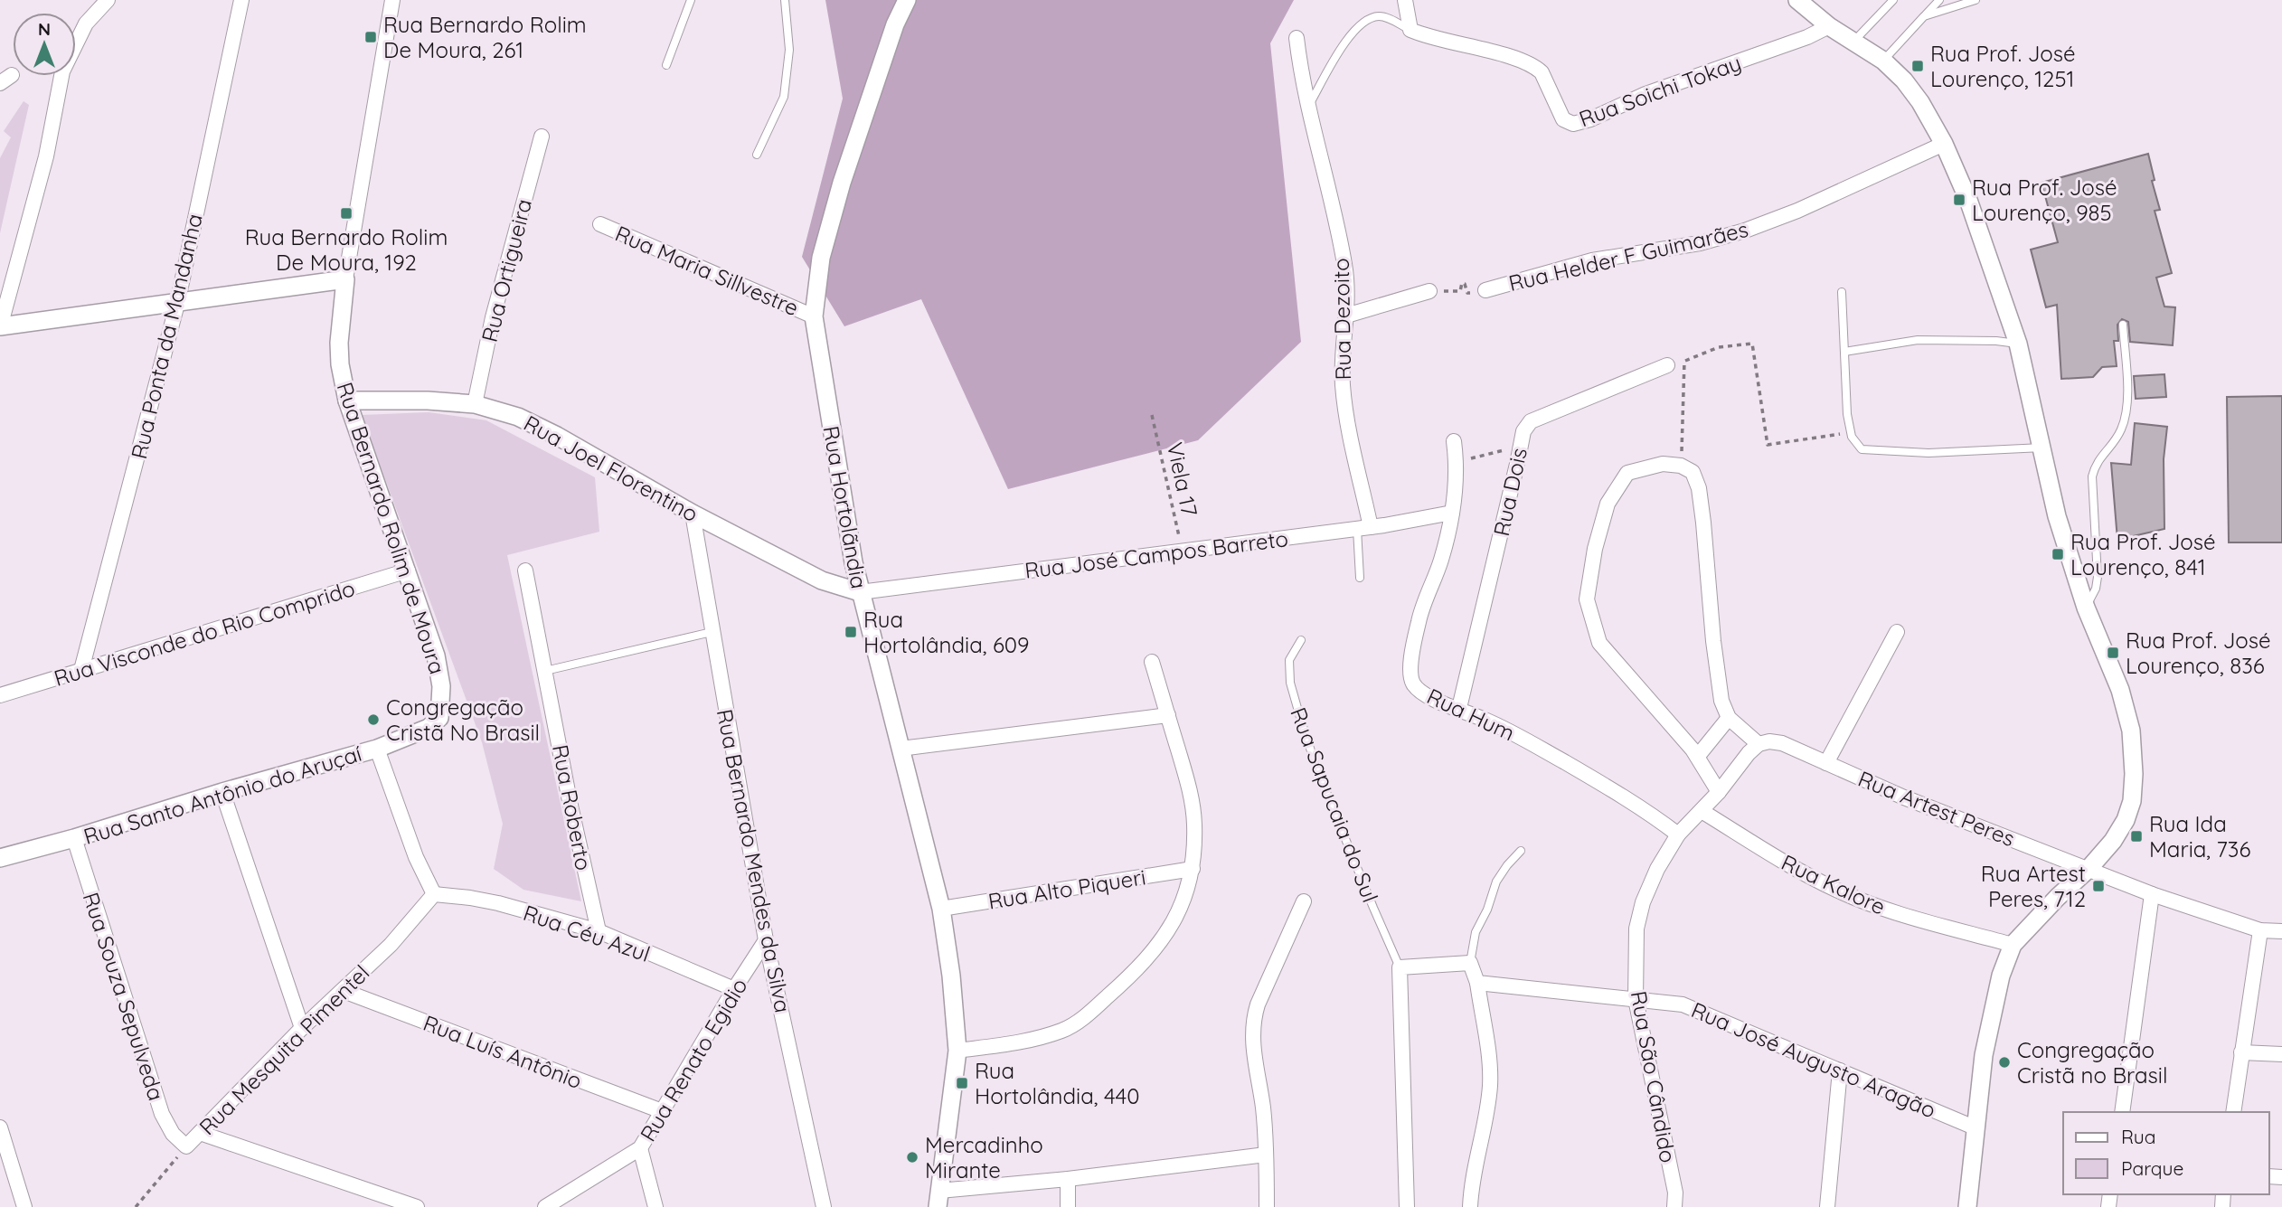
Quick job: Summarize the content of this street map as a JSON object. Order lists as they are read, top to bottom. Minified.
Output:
{"streets":{"street":["Rua Soichi Tokay","Rua Helder F Guimarães","Rua Ortigueira","Rua Maria Sillvestre","Rua Dezoito","Rua Ponta da Mandanha","Rua Joel Florentino","Rua Dois","Rua Hortolãndia","Rua Bernardo Rolim de Moura","Rua José Campos Barreto","Rua Visconde do Rio Comprido","Rua Hum","Rua Santo Antônio do Aruçaí","Rua Roberto","Rua Artest Peres","Rua Bernardo Mendes da Silva","Rua Kalore","Rua Alto Piqueri","Rua Céu Azul","Rua Souza Sepulveda","Rua Mesquita Pimentel","Rua Luís Antônio","Rua Renato Egidio","Rua José Augusto Aragão","Rua São Cândido"],"lane":["Rua Sapucaia do Sul"],"path":["Viela 17"]},"crossings":[["Rua Ortigueira","Rua Joel Florentino"],["Rua Maria Sillvestre","Rua Hortolãndia"],["Rua Dezoito","Rua José Campos Barreto"],["Rua Ponta da Mandanha","Rua Visconde do Rio Comprido"],["Rua Joel Florentino","Rua Hortolãndia"],["Rua Joel Florentino","Rua Bernardo Rolim de Moura"],["Rua Joel Florentino","Rua José Campos Barreto"],["Rua Joel Florentino","Rua Bernardo Mendes da Silva"],["Viela 17","Rua José Campos Barreto"],["Rua Dois","Rua Hum"],["Rua Hortolãndia","Rua José Campos Barreto"],["Rua Hortolãndia","Rua Alto Piqueri"],["Rua Bernardo Rolim de Moura","Rua Visconde do Rio Comprido"],["Rua Bernardo Rolim de Moura","Rua Santo Antônio do Aruçaí"],["Rua José Campos Barreto","Rua Hum"],["Rua Hum","Rua São Cândido"],["Rua Santo Antônio do Aruçaí","Rua Souza Sepulveda"],["Rua Roberto","Rua Céu Azul"],["Rua Bernardo Mendes da Silva","Rua Renato Egidio"],["Rua Kalore","Rua São Cândido"],["Rua Céu Azul","Rua Mesquita Pimentel"],["Rua Céu Azul","Rua Renato Egidio"],["Rua Souza Sepulveda","Rua Mesquita Pimentel"],["Rua Mesquita Pimentel","Rua Luís Antônio"],["Rua Luís Antônio","Rua Renato Egidio"],["Rua José Augusto Aragão","Rua São Cândido"]],"places":{"transit":["Rua Bernardo Rolim De Moura, 261","Rua Prof. José Lourenço, 1251","Rua Prof. José Lourenço, 985","Rua Bernardo Rolim De Moura, 192","Rua Prof. José Lourenço, 841","Rua Hortolândia, 609","Rua Prof. José Lourenço, 836","Rua Ida Maria, 736","Rua Artest Peres, 712","Rua Hortolândia, 440"],"other":["Congregação Cristã No Brasil","Congregação Cristã no Brasil","Mercadinho Mirante"]},"legend":["Rua","Parque"],"north":"top"}
